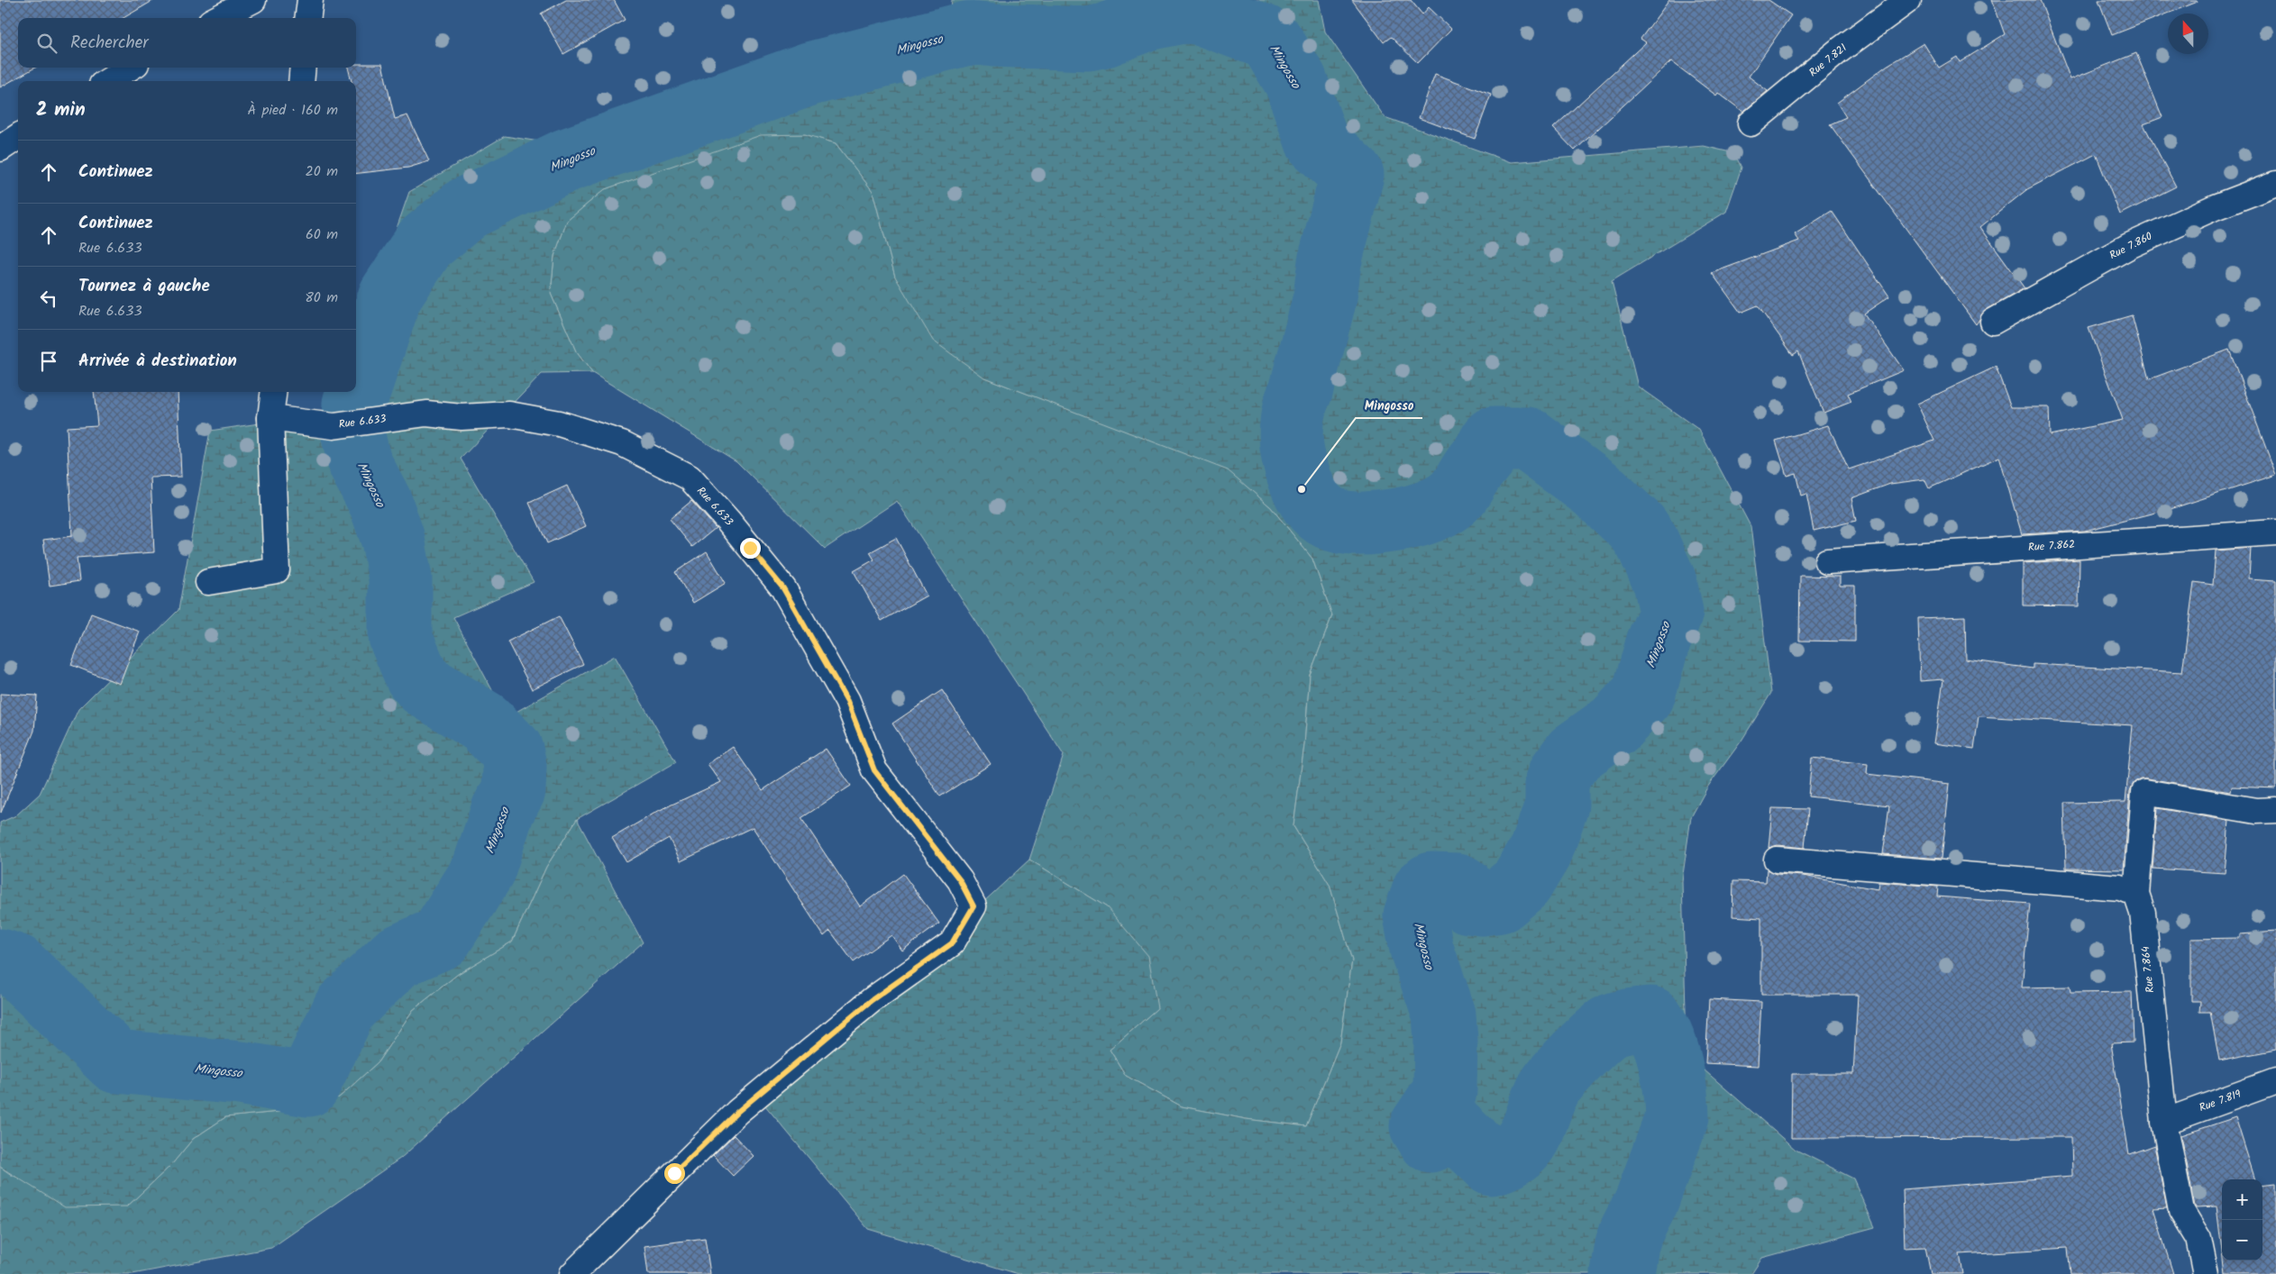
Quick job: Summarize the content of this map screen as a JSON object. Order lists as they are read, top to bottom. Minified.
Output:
{"streets":{"street":["Rue 7.821","Rue 7.860","Rue 6.633","Rue 7.862","Rue 7.864","Rue 7.819"]},"crossings":[["Rue 7.864","Rue 7.819"]],"water":["Mingosso"],"places":["Mingosso"],"north":"top","page":{"search":"Rechercher","heading":["2 min","À pied · 160 m"],"list":[["Continuez","20 m"],["Continuez","Rue 6.633","60 m"],["Tournez à gauche","Rue 6.633","80 m"],"Arrivée à destination"],"map_buttons":["+","−"]}}
